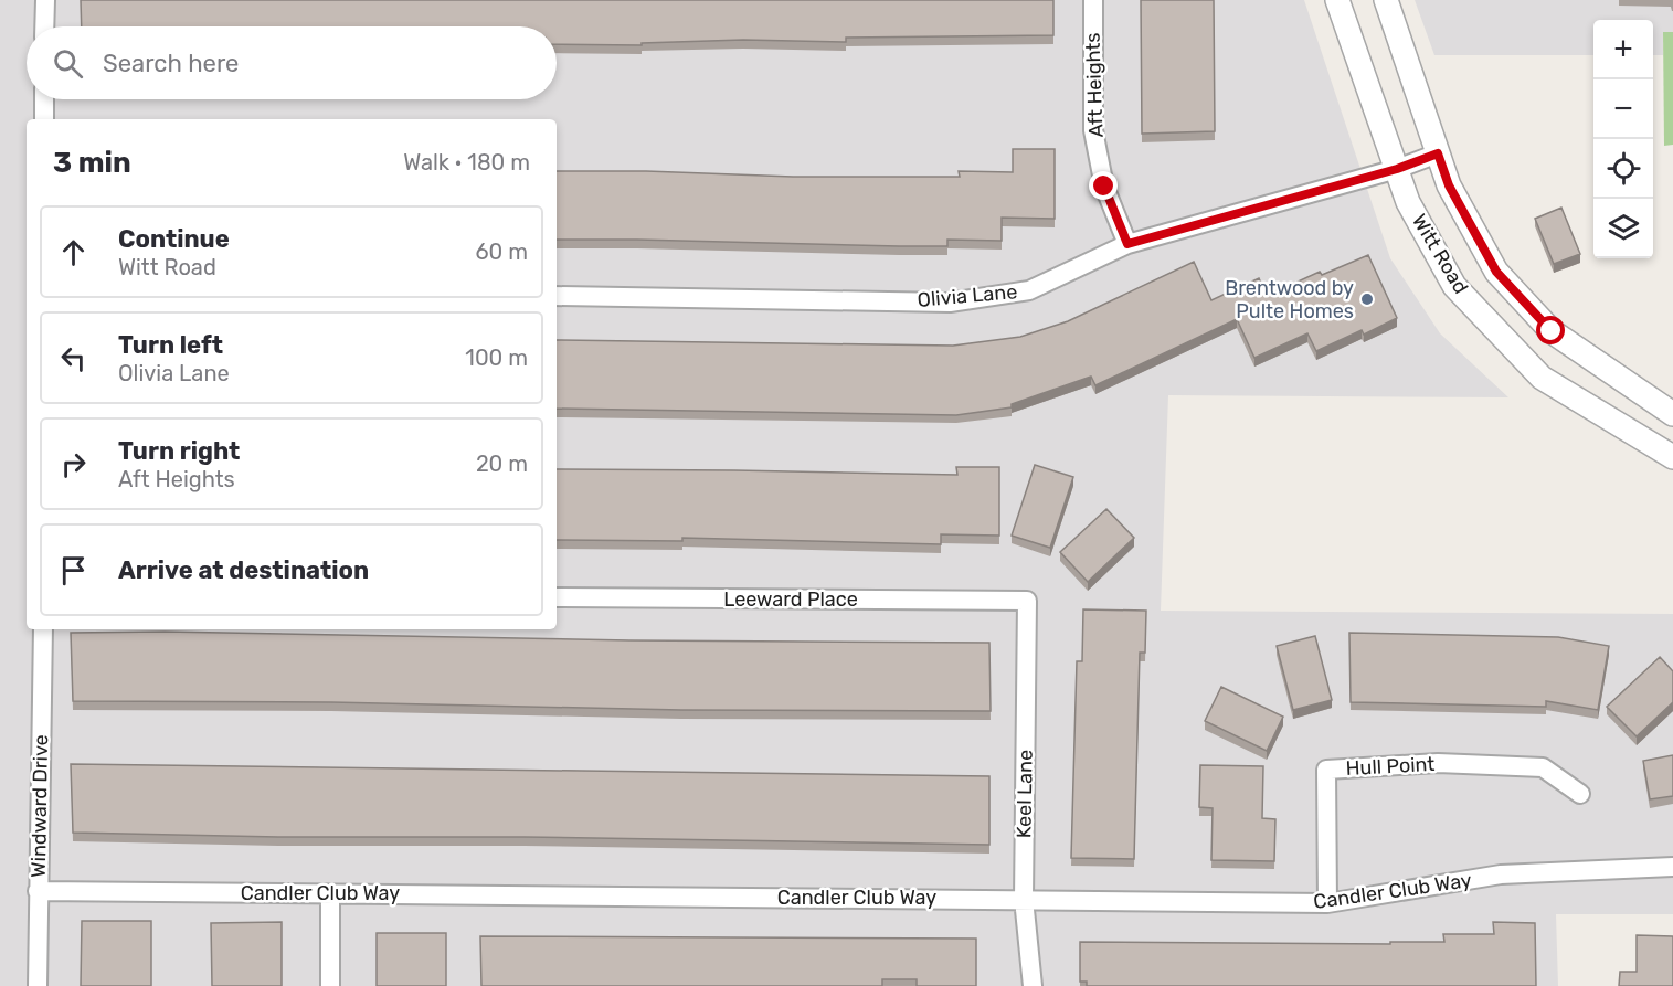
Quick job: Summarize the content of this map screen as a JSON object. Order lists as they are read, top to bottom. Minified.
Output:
{"streets":{"street":["Aft Heights","Witt Road","Olivia Lane","Leeward Place","Hull Point","Keel Lane","Windward Drive","Candler Club Way"]},"crossings":[["Aft Heights","Olivia Lane"],["Witt Road","Olivia Lane"],["Leeward Place","Keel Lane"],["Hull Point","Candler Club Way"],["Keel Lane","Candler Club Way"],["Windward Drive","Candler Club Way"]],"places":["Brentwood by Pulte Homes"],"page":{"map_buttons":["+","−"],"search":"Search here","heading":["3 min","Walk · 180 m"],"list":[["Continue","Witt Road","60 m"],["Turn left","Olivia Lane","100 m"],["Turn right","Aft Heights","20 m"],"Arrive at destination"]}}
